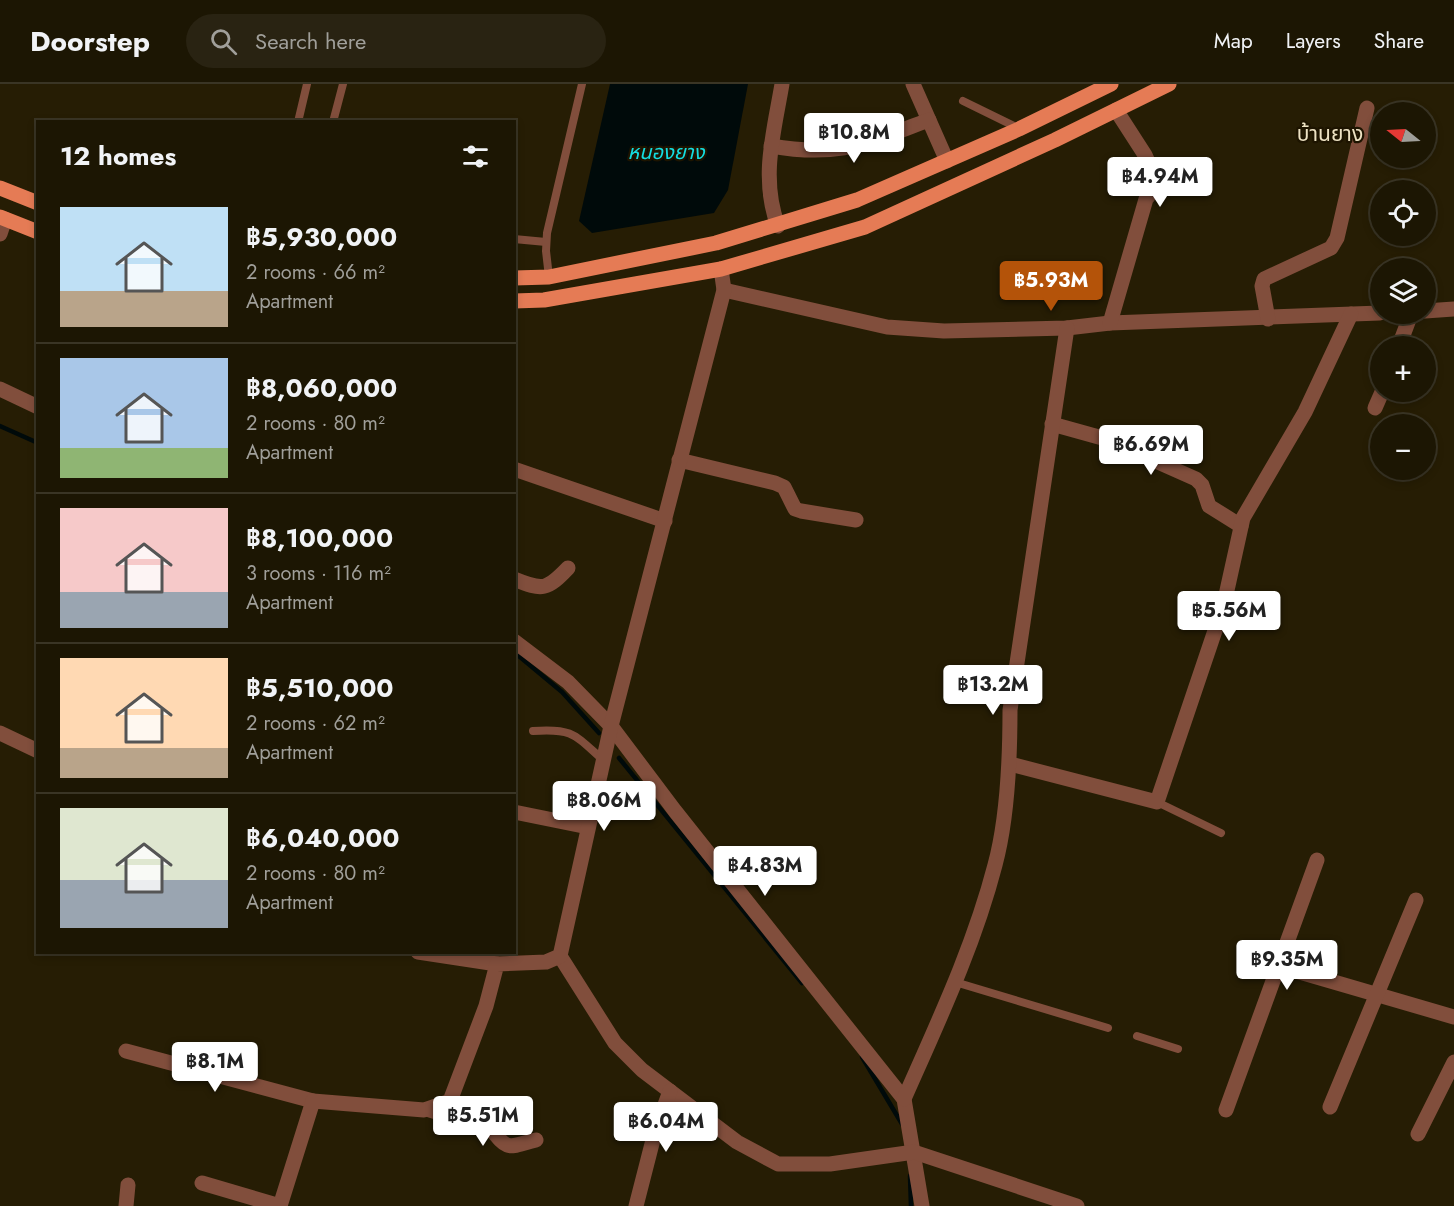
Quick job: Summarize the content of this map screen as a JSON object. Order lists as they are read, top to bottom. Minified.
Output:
{"districts":["บ้านยาง"],"water":["หนองยาง"],"north":"left","page":{"header":"Doorstep","search":"Search here","nav":["Map","Layers","Share"],"map_buttons":["+","−"],"price":["฿10.8M","฿4.94M","฿5.93M","฿6.69M","฿5.56M","฿13.2M","฿8.06M","฿4.83M","฿9.35M","฿8.1M","฿5.51M","฿6.04M"],"heading":"12 homes","list":[{"name":"฿5,930,000","note":"2 rooms · 66 m² · Apartment"},{"name":"฿8,060,000","note":"2 rooms · 80 m² · Apartment"},{"name":"฿8,100,000","note":"3 rooms · 116 m² · Apartment"},{"name":"฿5,510,000","note":"2 rooms · 62 m² · Apartment"},{"name":"฿6,040,000","note":"2 rooms · 80 m² · Apartment"}]}}
